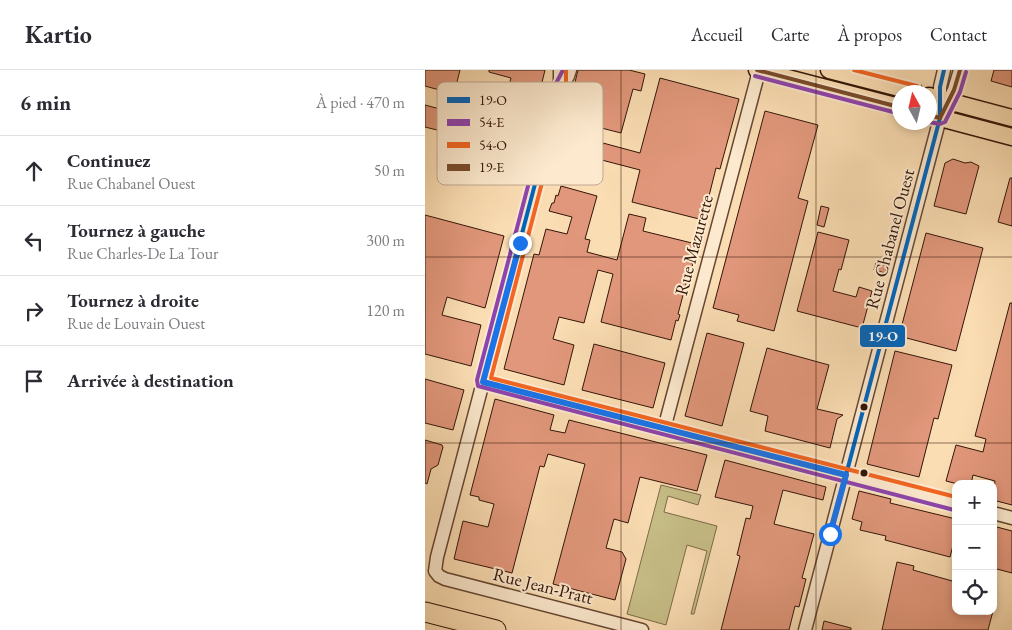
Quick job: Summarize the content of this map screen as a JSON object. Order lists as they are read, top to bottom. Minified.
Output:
{"streets":{"street":["Rue Chabanel Ouest","Rue Mazurette","Rue Jean-Pratt"]},"lines":["transit line 19-O","transit line 54-E","transit line 54-O","transit line 19-E"],"legend":["19-O","54-E","54-O","19-E"],"north":"top","page":{"header":"Kartio","nav":["Accueil","Carte","À propos","Contact"],"heading":["6 min","À pied · 470 m"],"list":[["Continuez","Rue Chabanel Ouest","50 m"],["Tournez à gauche","Rue Charles-De La Tour","300 m"],["Tournez à droite","Rue de Louvain Ouest","120 m"],"Arrivée à destination"],"map_buttons":["+","−"]}}
